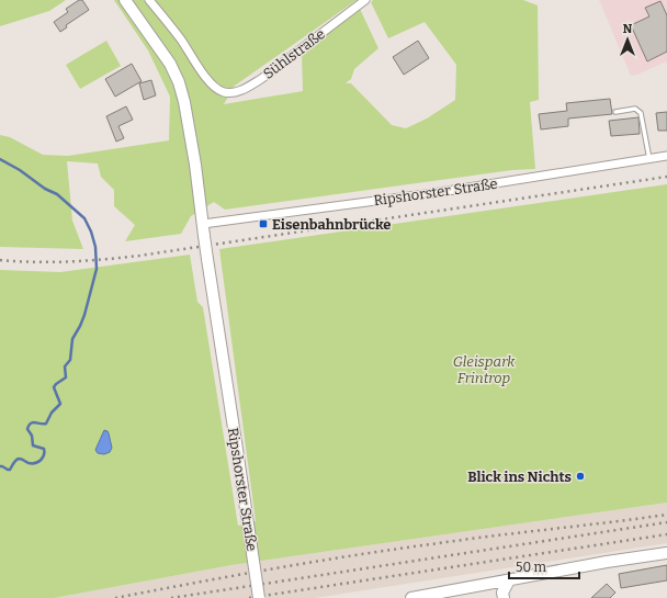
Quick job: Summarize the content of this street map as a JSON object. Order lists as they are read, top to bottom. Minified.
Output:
{"streets":{"street":["Sühlstraße","Ripshorster Straße"]},"parks":["Gleispark Frintrop"],"places":{"transit":["Eisenbahnbrücke"],"other":["Blick ins Nichts"]},"scale_bar":"50 m","north":"top"}
